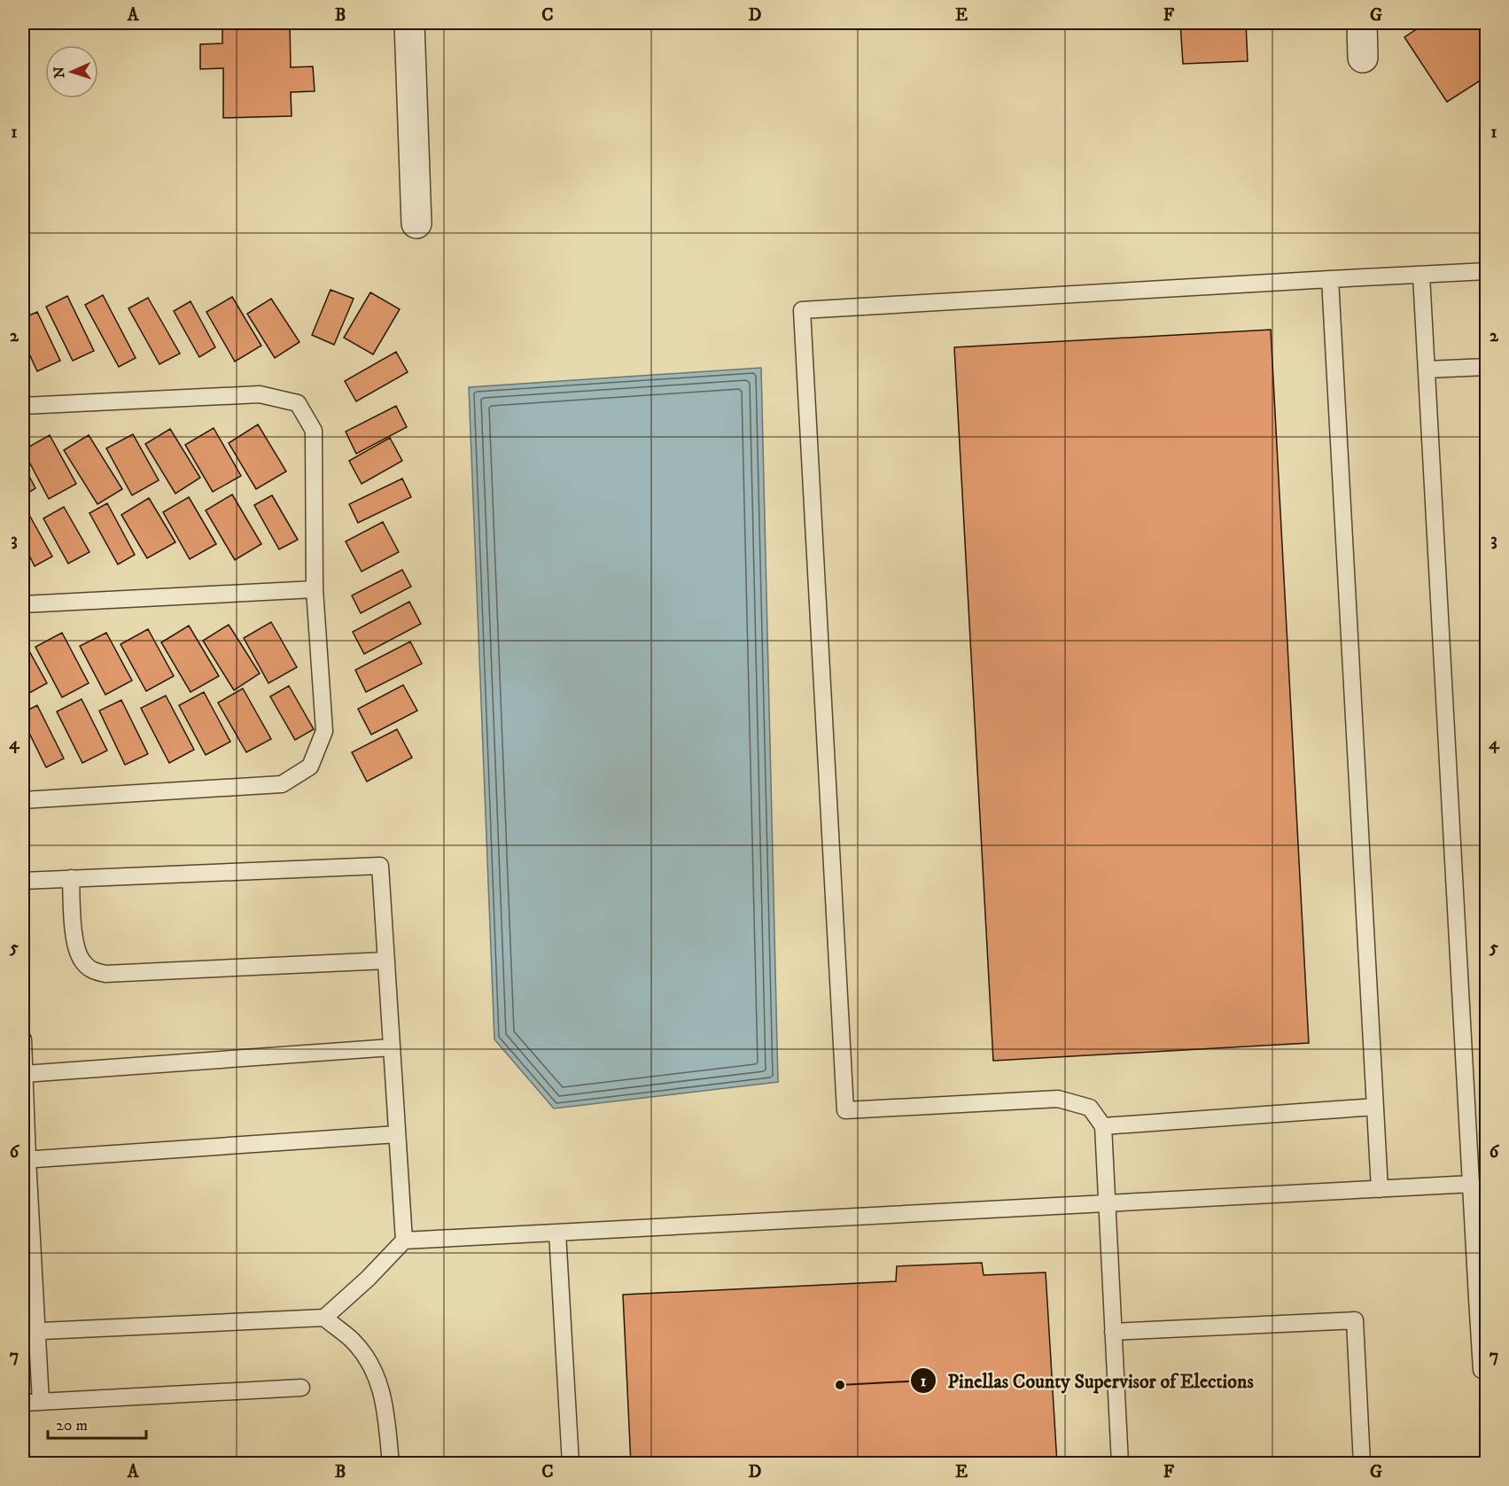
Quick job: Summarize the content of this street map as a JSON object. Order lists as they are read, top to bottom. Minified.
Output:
{"places":["Pinellas County Supervisor of Elections"],"scale_bar":"20 m","north":"left","grid":{"columns":["A","B","C","D","E","F","G"],"rows":["1","2","3","4","5","6","7"]}}
